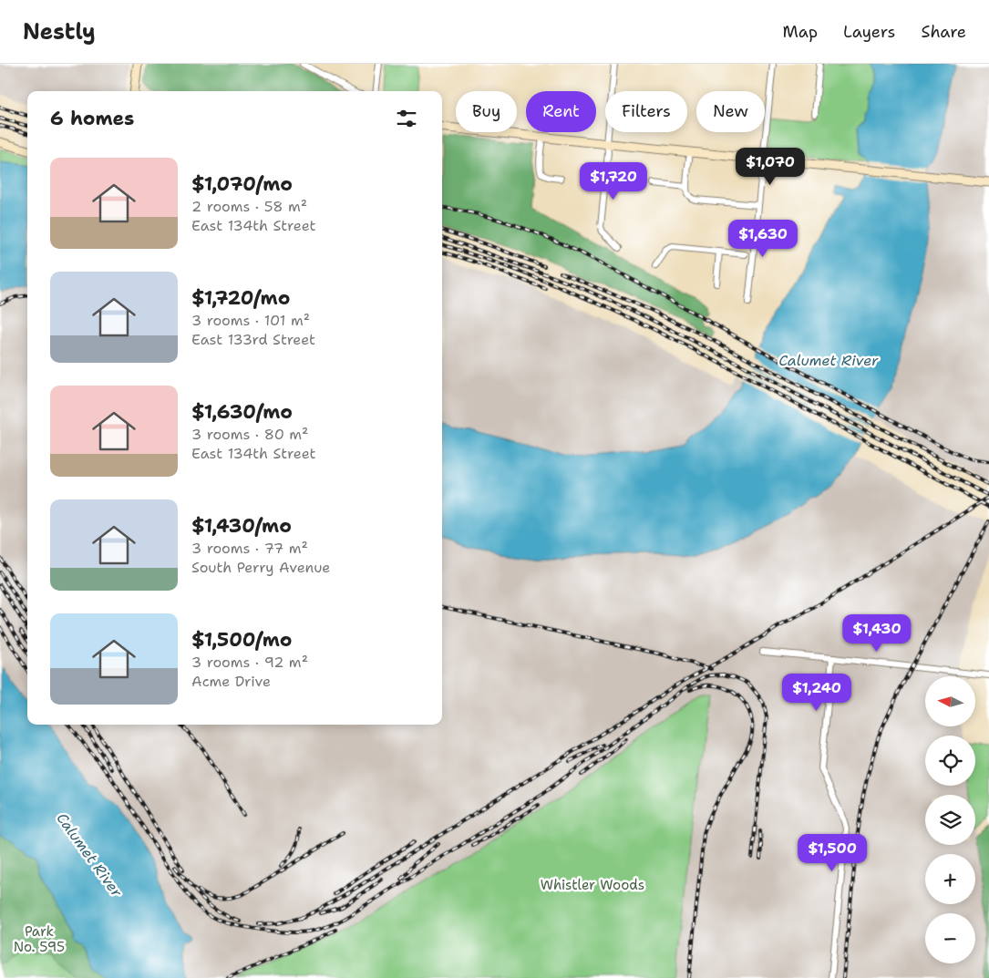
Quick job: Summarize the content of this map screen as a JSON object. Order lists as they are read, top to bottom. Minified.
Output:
{"water":["Calumet River"],"parks":["Whistler Woods","Park No. 595"],"north":"left","page":{"header":"Nestly","nav":["Map","Layers","Share"],"chip":["Buy","Rent","Filters","New"],"heading":"6 homes","list":[{"name":"$1,070/mo","note":"2 rooms · 58 m² · East 134th Street"},{"name":"$1,720/mo","note":"3 rooms · 101 m² · East 133rd Street"},{"name":"$1,630/mo","note":"3 rooms · 80 m² · East 134th Street"},{"name":"$1,430/mo","note":"3 rooms · 77 m² · South Perry Avenue"},{"name":"$1,500/mo","note":"3 rooms · 92 m² · Acme Drive"}],"price":["$1,070","$1,720","$1,630","$1,430","$1,240","$1,500"],"map_buttons":["+","−"]}}
